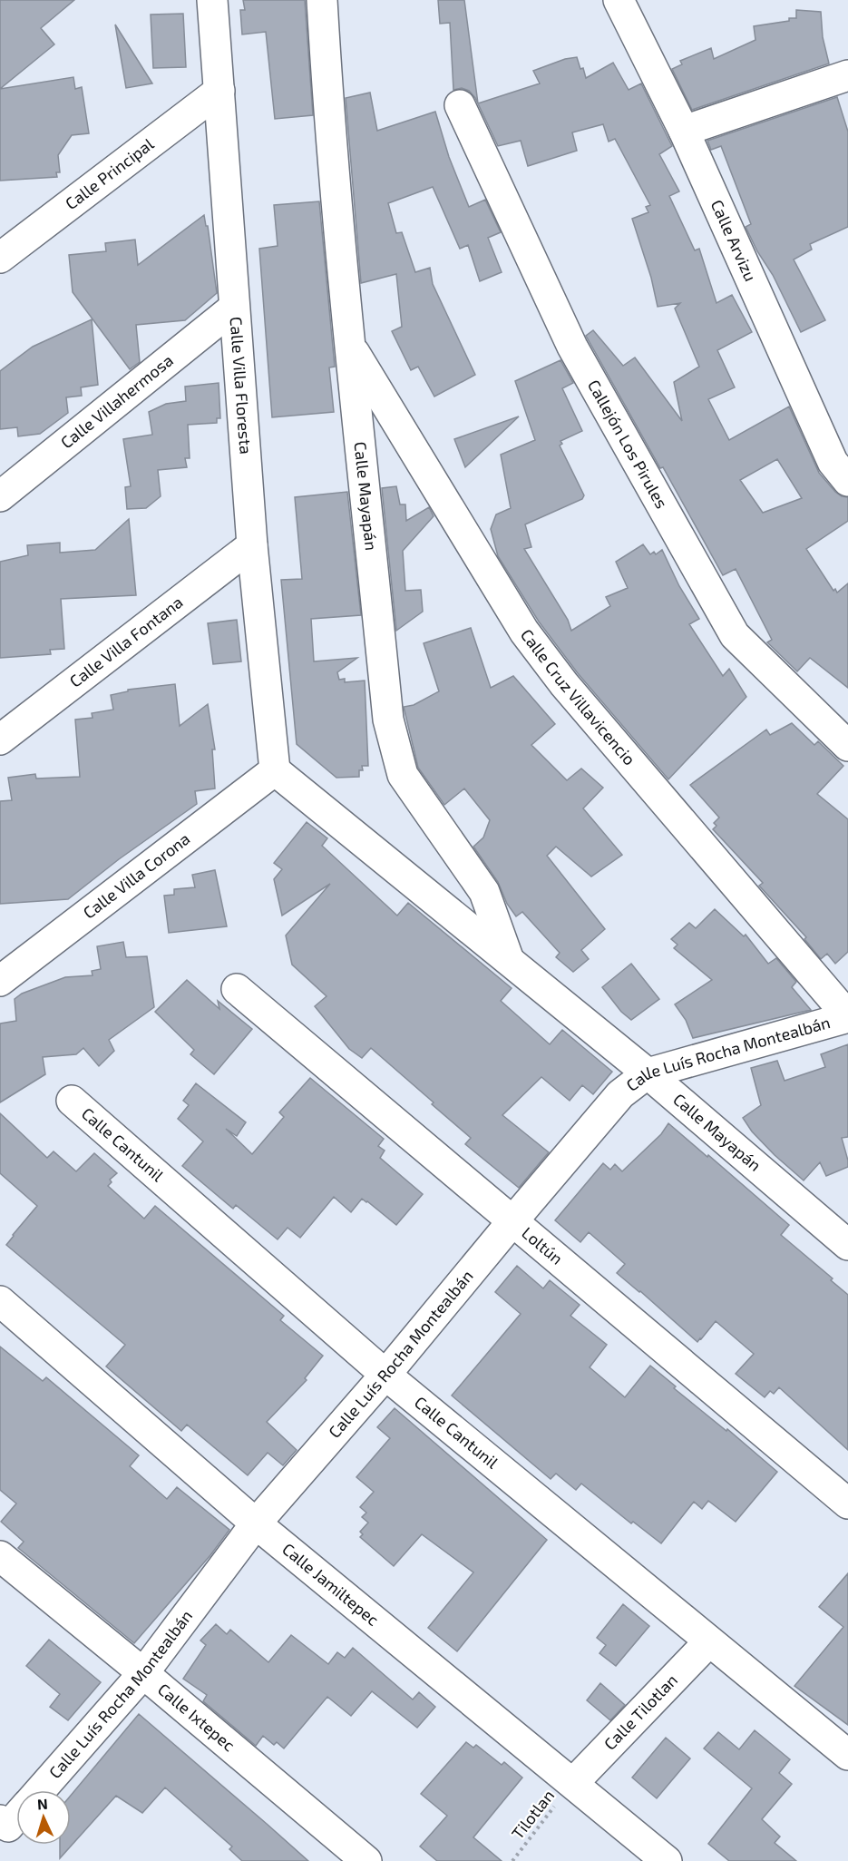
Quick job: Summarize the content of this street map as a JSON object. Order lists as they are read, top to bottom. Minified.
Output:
{"streets":{"street":["Calle Principal","Calle Arvizu","Calle Villa Floresta","Calle Villahermosa","Callejón Los Pirules","Calle Mayapán","Calle Villa Fontana","Calle Cruz Villavicencio","Calle Villa Corona","Calle Luís Rocha Montealbán","Calle Cantunil","Loltún","Calle Jamiltepec","Calle Tilotlan","Calle Ixtepec"],"path":["Tilotlan"]},"crossings":[["Calle Principal","Calle Villa Floresta"],["Calle Villa Floresta","Calle Villahermosa"],["Calle Villa Floresta","Calle Mayapán"],["Calle Villa Floresta","Calle Villa Fontana"],["Calle Villa Floresta","Calle Villa Corona"],["Calle Mayapán","Calle Cruz Villavicencio"],["Calle Mayapán","Calle Villa Corona"],["Calle Mayapán","Calle Luís Rocha Montealbán"],["Calle Cruz Villavicencio","Calle Luís Rocha Montealbán"],["Calle Luís Rocha Montealbán","Calle Cantunil"],["Calle Luís Rocha Montealbán","Loltún"],["Calle Luís Rocha Montealbán","Calle Jamiltepec"],["Calle Luís Rocha Montealbán","Calle Ixtepec"],["Calle Cantunil","Calle Tilotlan"],["Calle Jamiltepec","Calle Tilotlan"],["Calle Jamiltepec","Tilotlan"],["Calle Tilotlan","Tilotlan"]],"north":"top"}
